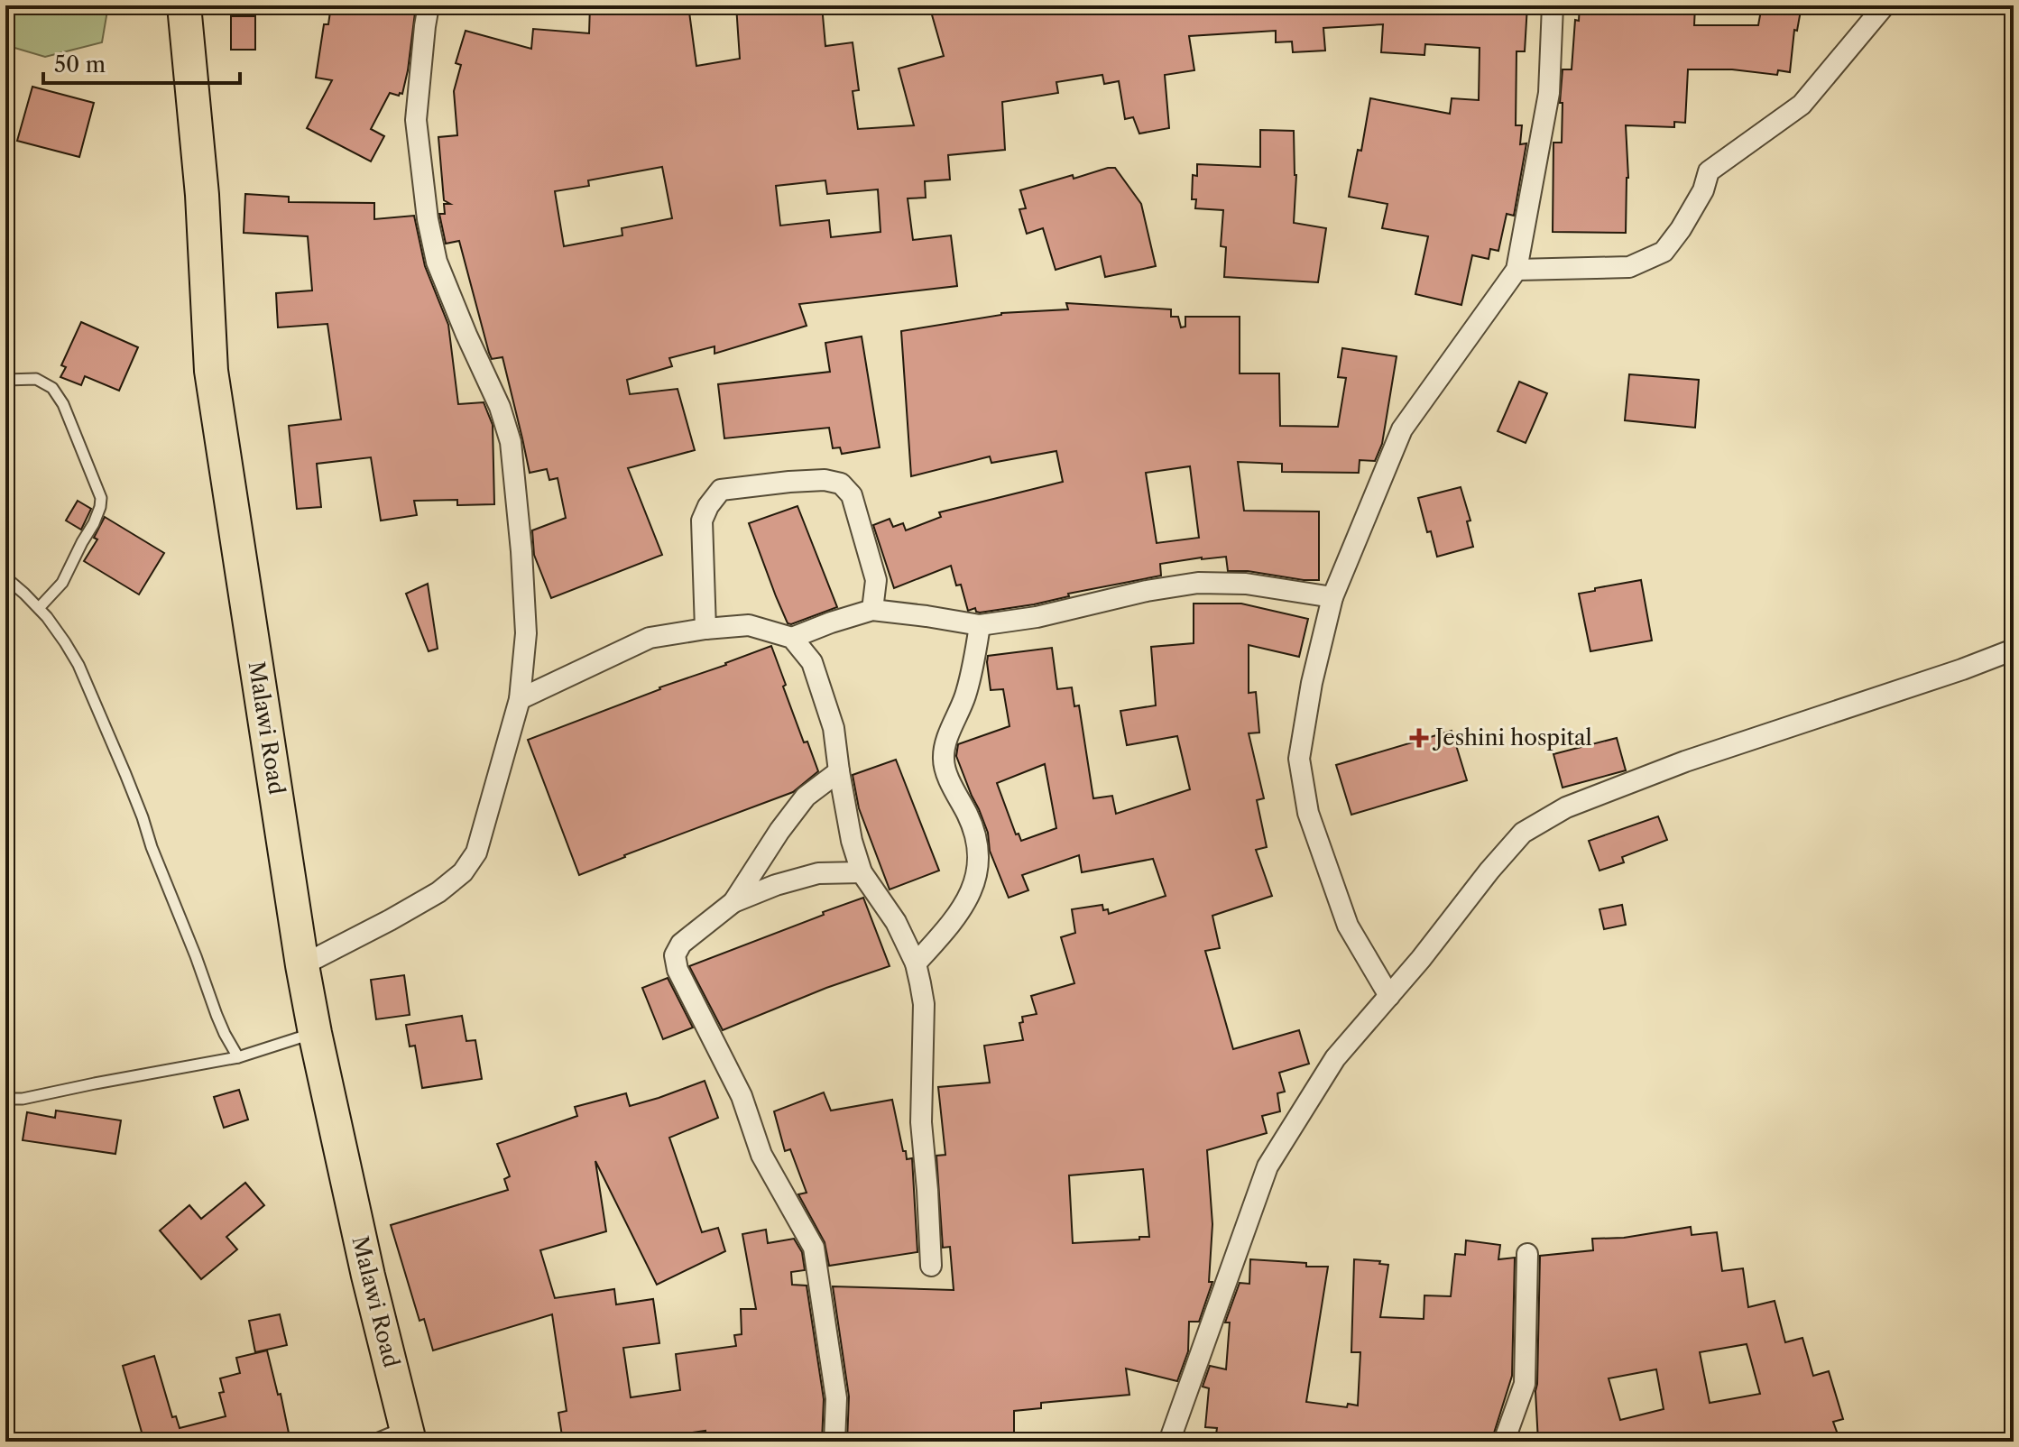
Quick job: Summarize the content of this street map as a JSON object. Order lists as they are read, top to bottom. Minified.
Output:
{"streets":{"main road":["Malawi Road"]},"places":{"health":["Jeshini hospital"]},"scale_bar":"50 m"}
